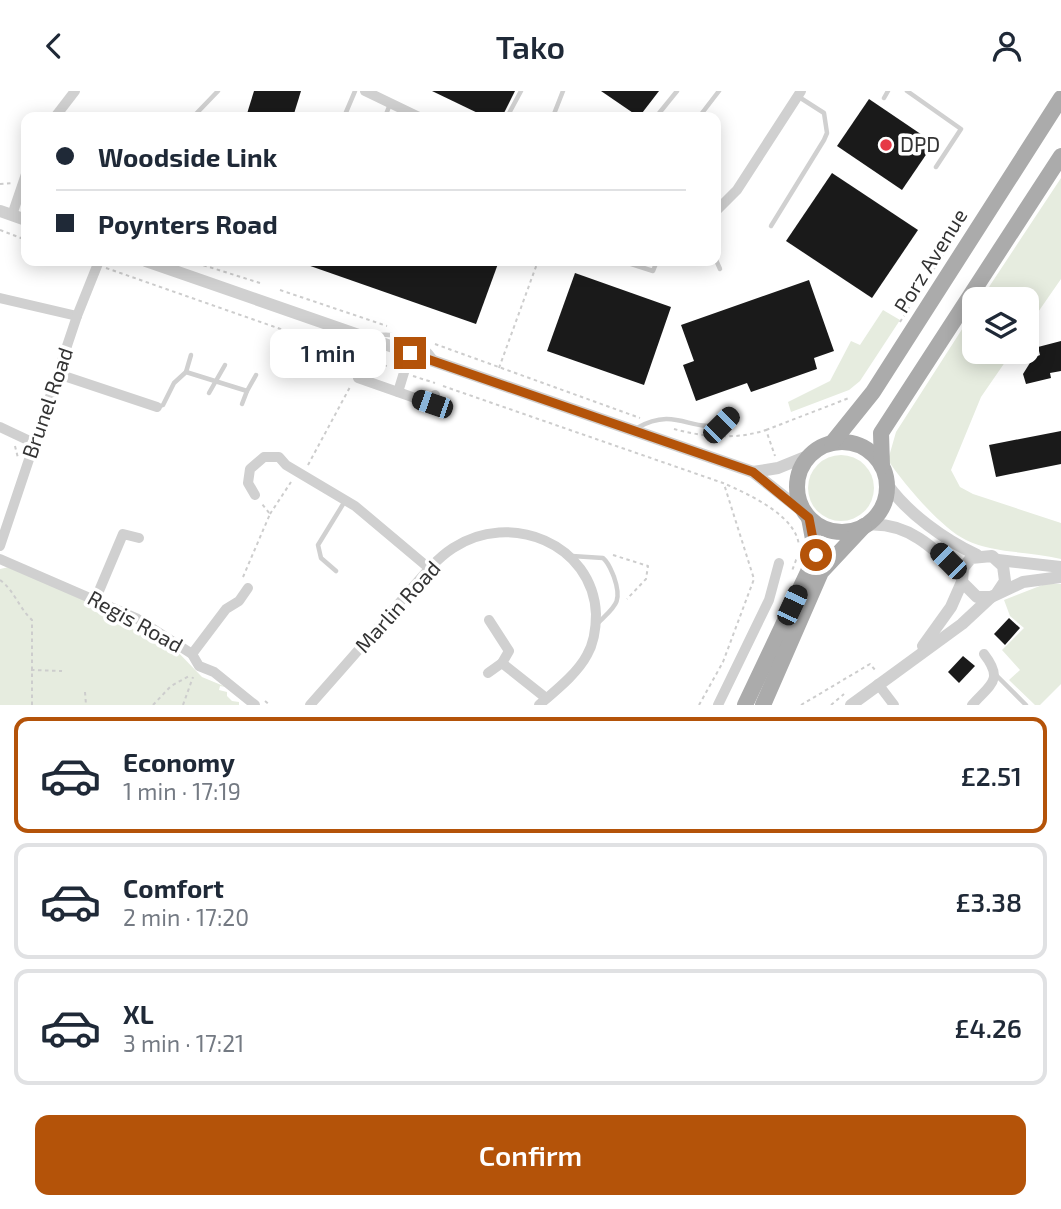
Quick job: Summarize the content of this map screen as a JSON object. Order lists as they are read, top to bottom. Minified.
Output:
{"streets":{"main road":["Porz Avenue"],"street":["Brunel Road","Marlin Road","Regis Road"]},"places":["DPD"],"page":{"header":"Tako","banner":["Woodside Link","Poynters Road"],"bubble":"1 min","list":[{"name":"Economy","note":"1 min · 17:19","value":"£2.51"},{"name":"Comfort","note":"2 min · 17:20","value":"£3.38"},{"name":"XL","note":"3 min · 17:21","value":"£4.26"}],"buttons":"Confirm"}}
